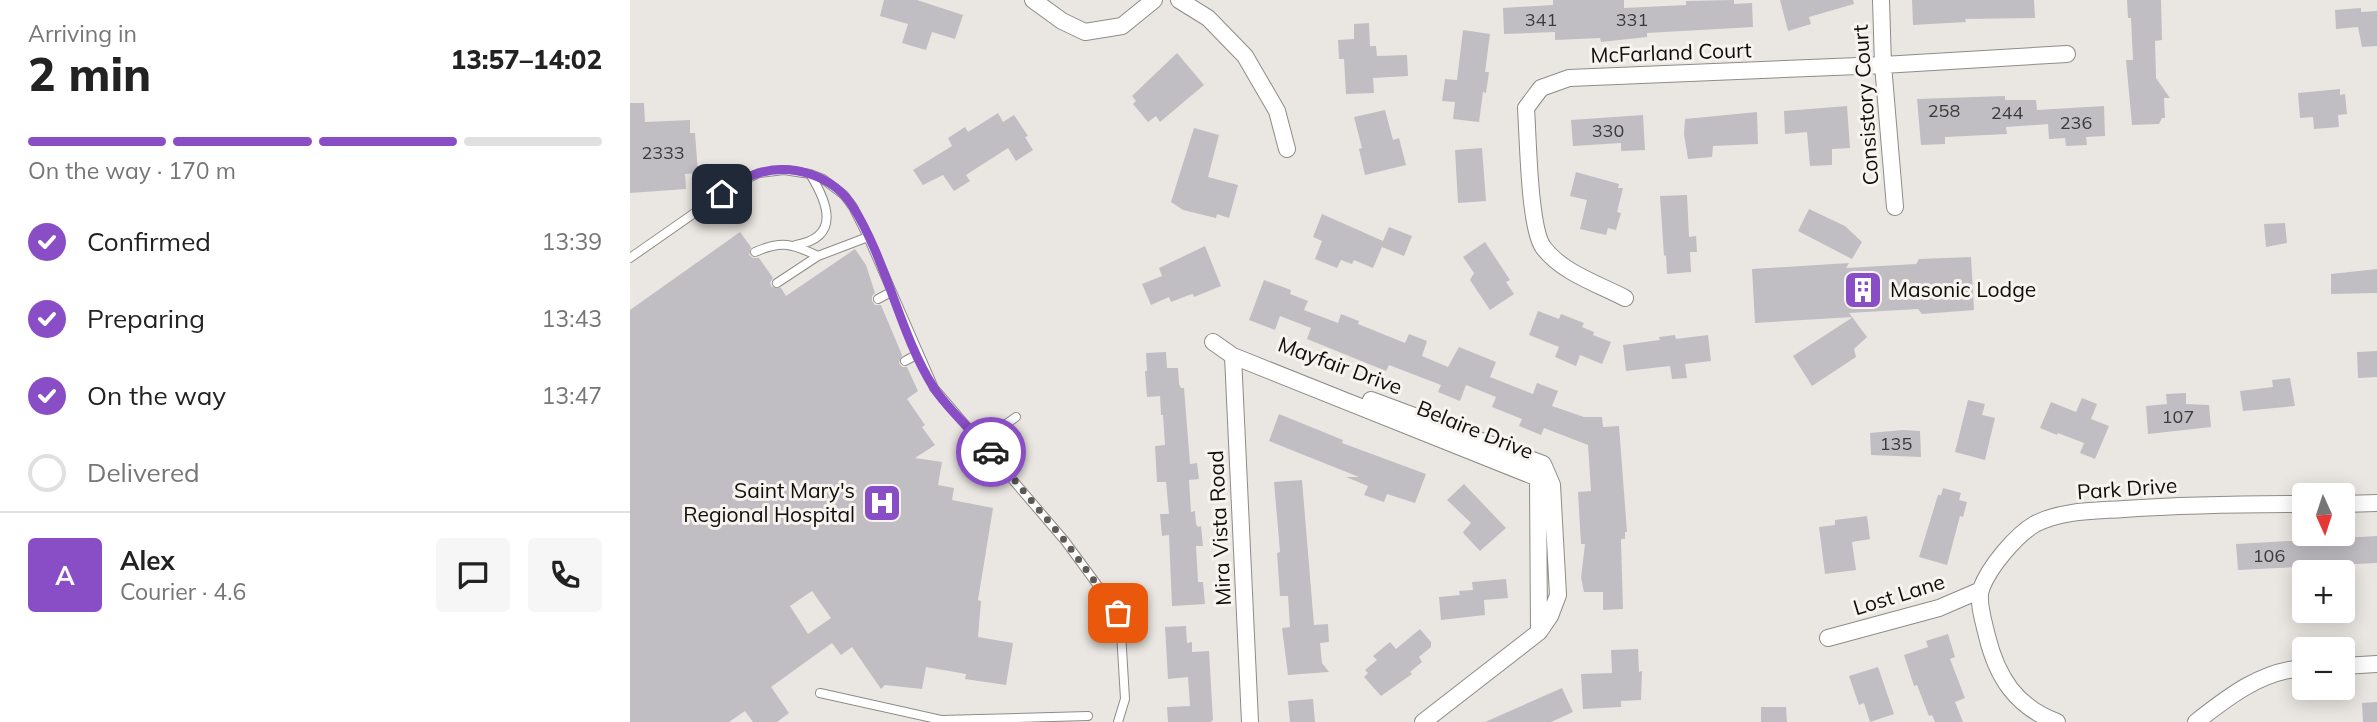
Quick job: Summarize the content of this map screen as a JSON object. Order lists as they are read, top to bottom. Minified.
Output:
{"streets":{"street":["McFarland Court","Consistory Court","Belaire Drive","Park Drive","Mira Vista Road","Lost Lane"]},"crossings":[["McFarland Court","Consistory Court"],["Belaire Drive","Mira Vista Road"],["Park Drive","Lost Lane"]],"places":{"building":["Masonic Lodge"],"hospital":["Saint Mary's Regional Hospital"]},"house_numbers":["341","331","258","244","236","330","2333","107","135","106"],"north":"bottom","page":{"heading":["2 min","Arriving in","13:57–14:02"],"panel":["Alex","Courier · 4.6"],"bar":"On the way · 170 m","list":[["Confirmed","13:39"],["Preparing","13:43"],["On the way","13:47"],"Delivered"],"map_buttons":["+","−"],"round":"A"}}
